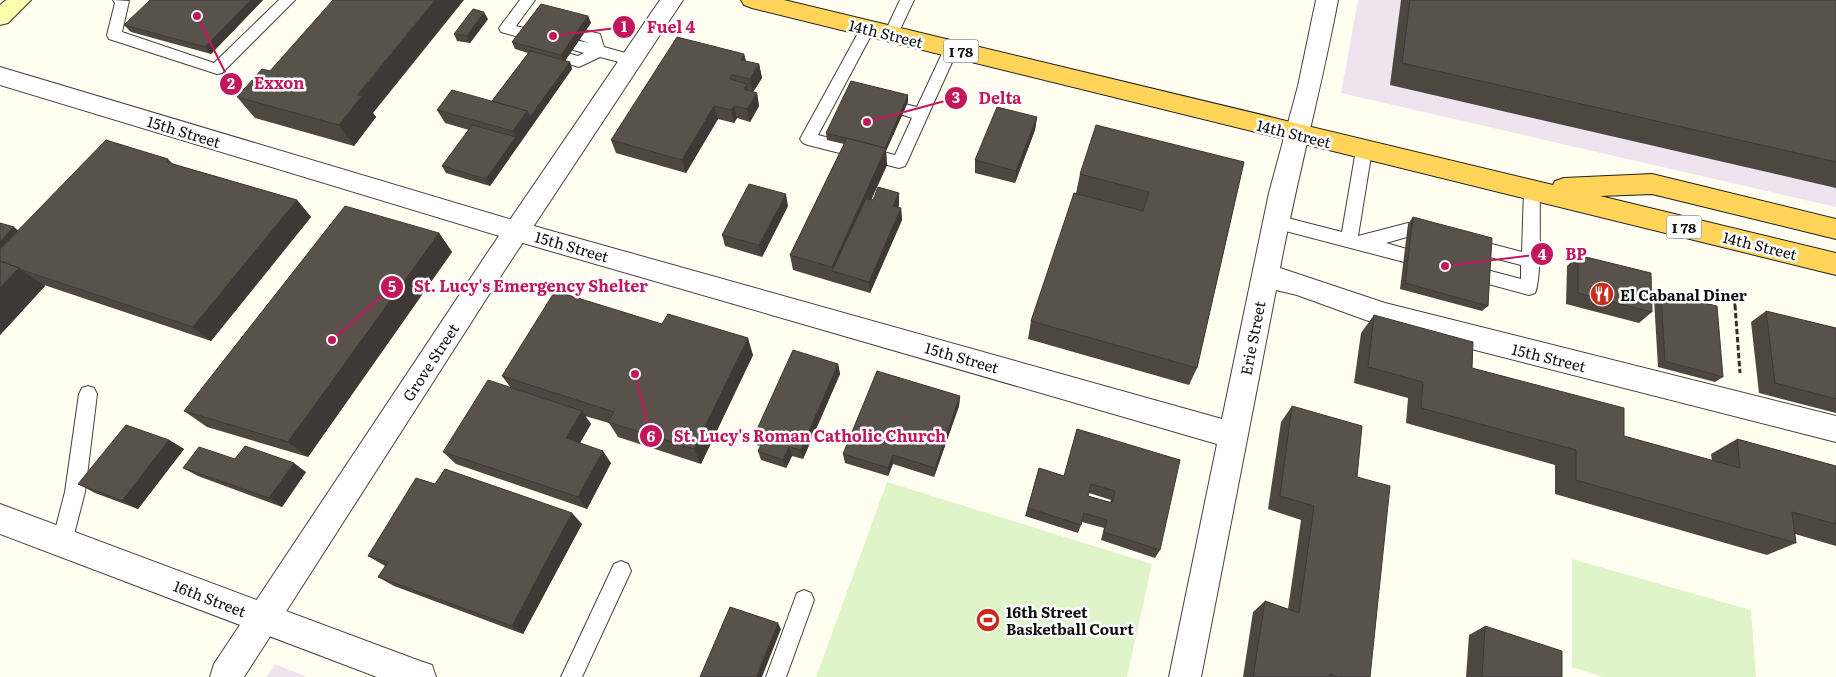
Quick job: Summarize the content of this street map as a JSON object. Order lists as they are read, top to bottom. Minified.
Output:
{"streets":{"highway":["14th Street","I 78"],"street":["15th Street","Erie Street","Grove Street","16th Street"]},"crossings":[["14th Street","Erie Street"],["15th Street","Erie Street"],["15th Street","Grove Street"],["Grove Street","16th Street"]],"places":{"other":["Exxon","Fuel 4","Delta","BP","St. Lucy's Emergency Shelter","St. Lucy's Roman Catholic Church"],"restaurant":["El Cabanal Diner"],"sports":["16th Street Basketball Court"]}}
